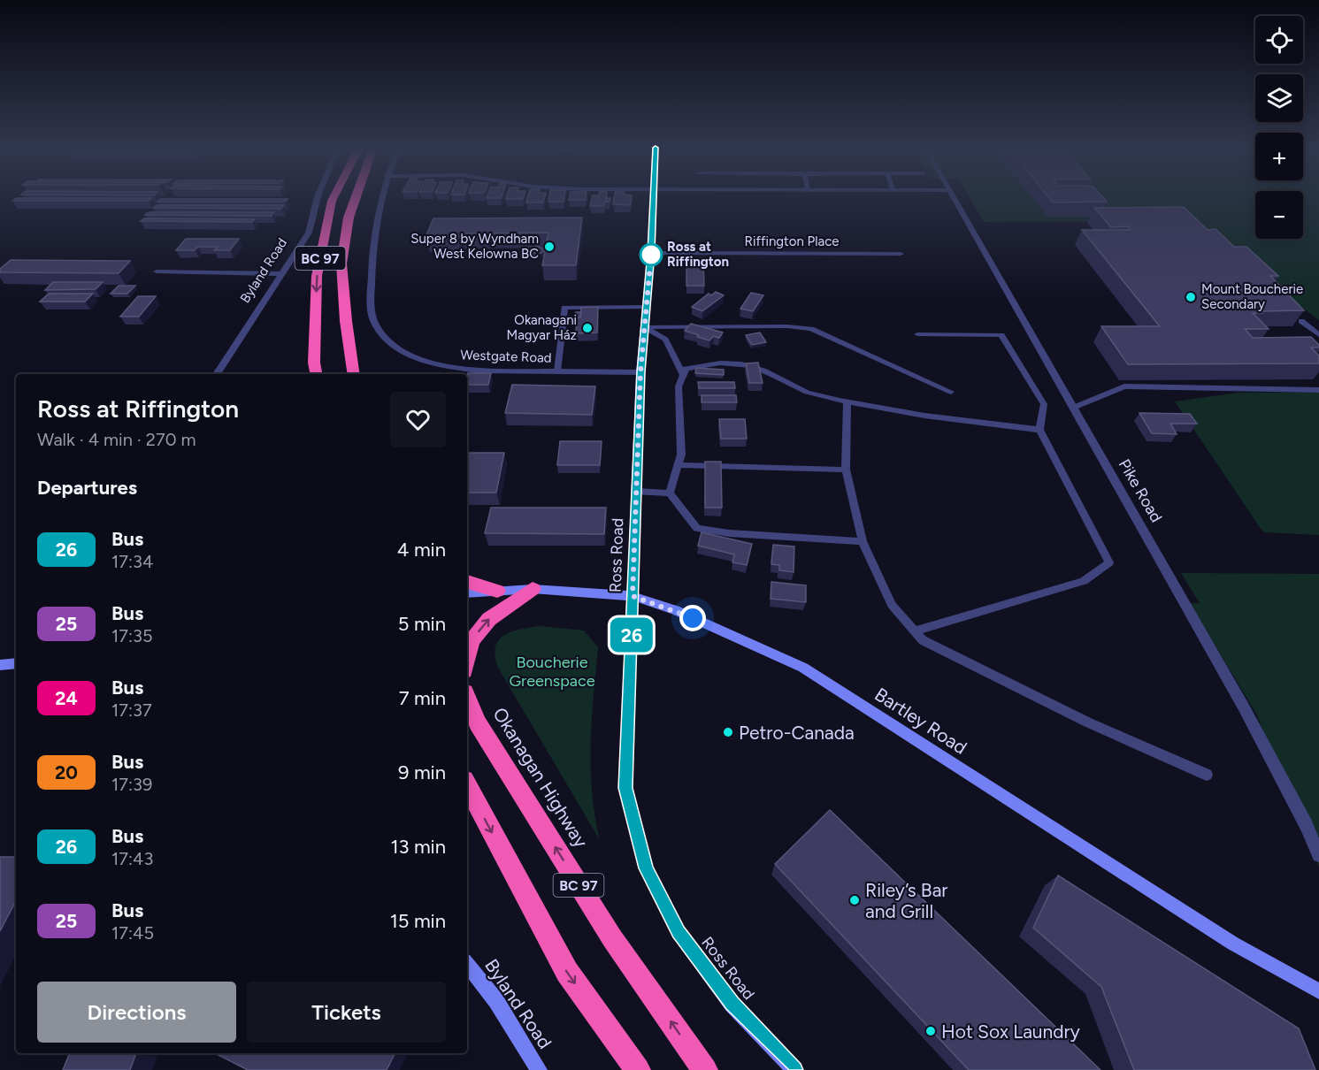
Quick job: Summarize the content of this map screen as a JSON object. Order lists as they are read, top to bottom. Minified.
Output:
{"streets":{"highway":["BC 97","Okanagan Highway"],"street":["Riffington Place","Byland Road","Westgate Road","Pike Road","Ross Road","Bartley Road"]},"crossings":[["Riffington Place","Ross Road"],["Westgate Road","Ross Road"],["Ross Road","Bartley Road"]],"parks":["Boucherie Greenspace"],"places":["Super 8 by Wyndham West Kelowna BC","Ross at Riffington","Mount Boucherie Secondary","Okanagani Magyar Ház","Petro-Canada","Riley’s Bar and Grill","Hot Sox Laundry"],"lines":["bus line 26"],"page":{"on_map":"26","map_buttons":["+","−"],"heading":[["Ross at Riffington","Walk · 4 min · 270 m"],"Departures"],"list":[{"mark":"26","name":"Bus","note":"17:34","value":"4 min"},{"mark":"25","name":"Bus","note":"17:35","value":"5 min"},{"mark":"24","name":"Bus","note":"17:37","value":"7 min"},{"mark":"20","name":"Bus","note":"17:39","value":"9 min"},{"mark":"26","name":"Bus","note":"17:43","value":"13 min"},{"mark":"25","name":"Bus","note":"17:45","value":"15 min"}],"buttons":["Directions","Tickets"]}}
